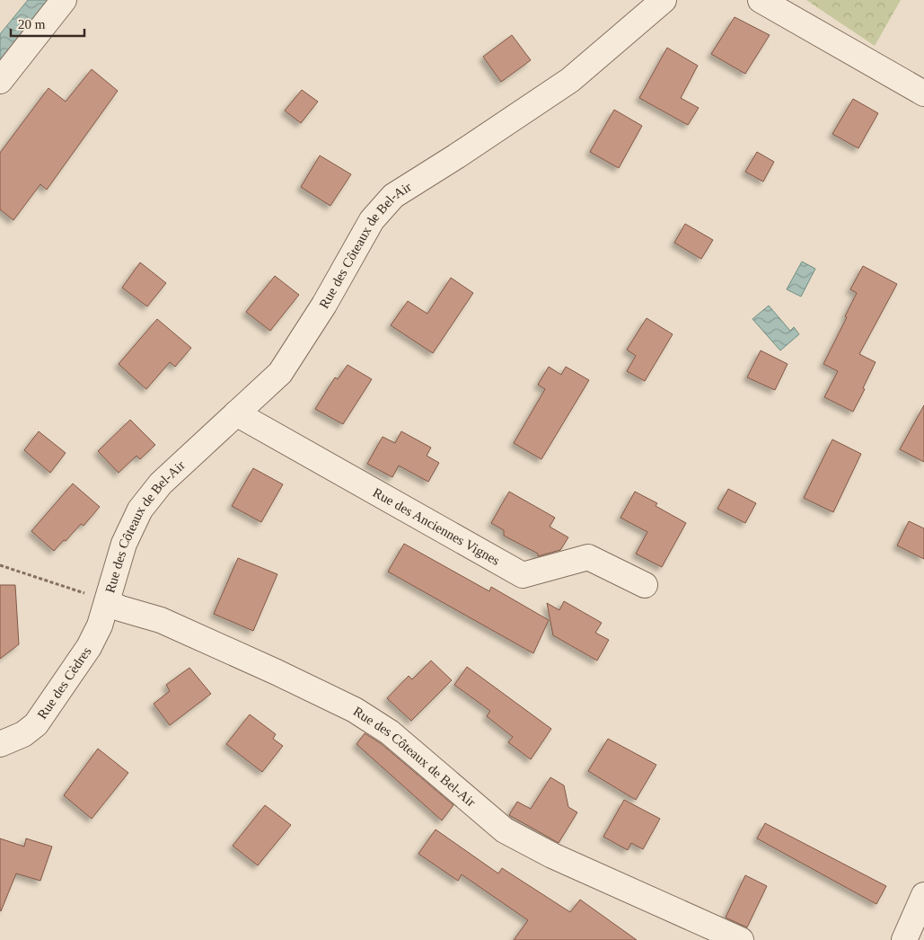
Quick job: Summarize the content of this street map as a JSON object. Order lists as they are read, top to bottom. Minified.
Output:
{"streets":{"street":["Rue des Côteaux de Bel-Air","Rue des Anciennes Vignes","Rue des Cèdres"]},"crossings":[["Rue des Côteaux de Bel-Air","Rue des Anciennes Vignes"],["Rue des Côteaux de Bel-Air","Rue des Cèdres"]],"scale_bar":"20 m"}
